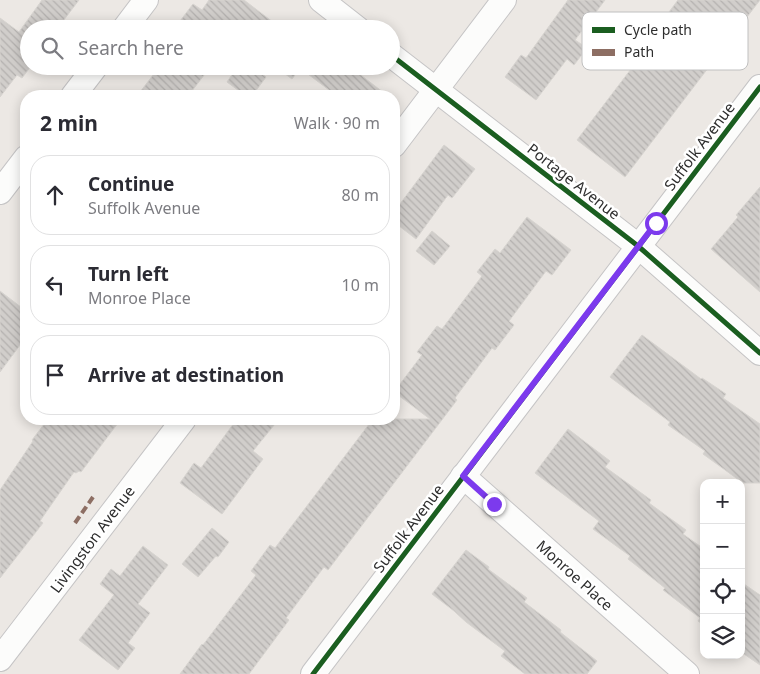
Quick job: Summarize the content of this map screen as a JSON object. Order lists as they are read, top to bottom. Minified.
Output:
{"streets":{"street":["Suffolk Avenue","Portage Avenue","Livingston Avenue","Monroe Place"]},"crossings":[["Suffolk Avenue","Portage Avenue"],["Suffolk Avenue","Monroe Place"]],"legend":["Cycle path","Path"],"page":{"search":"Search here","heading":["2 min","Walk · 90 m"],"list":[["Continue","Suffolk Avenue","80 m"],["Turn left","Monroe Place","10 m"],"Arrive at destination"],"map_buttons":["+","−"]}}
